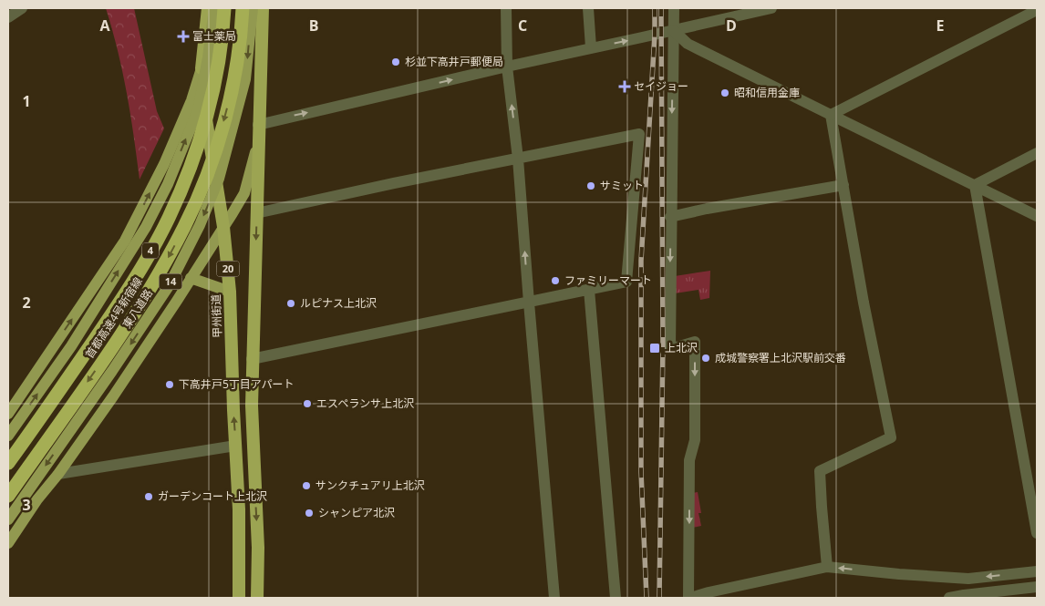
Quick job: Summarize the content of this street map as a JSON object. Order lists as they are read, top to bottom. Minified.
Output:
{"streets":{"highway":["4","20","甲州街道","首都高速4号新宿線"],"main road":["14","東八道路"]},"crossings":[["20","14"],["14","甲州街道"]],"places":{"health":["富士薬局","セイジョー"],"other":["杉並下高井戸郵便局","昭和信用金庫","サミット","ファミリーマート","ルピナス上北沢","成城警察署上北沢駅前交番","下高井戸5丁目アパート","エスペランサ上北沢","サンクチュアリ上北沢","ガーデンコート上北沢","シャンピア北沢"],"transit":["上北沢"]},"grid":{"columns":["A","B","C","D","E"],"rows":["1","2","3"]}}
